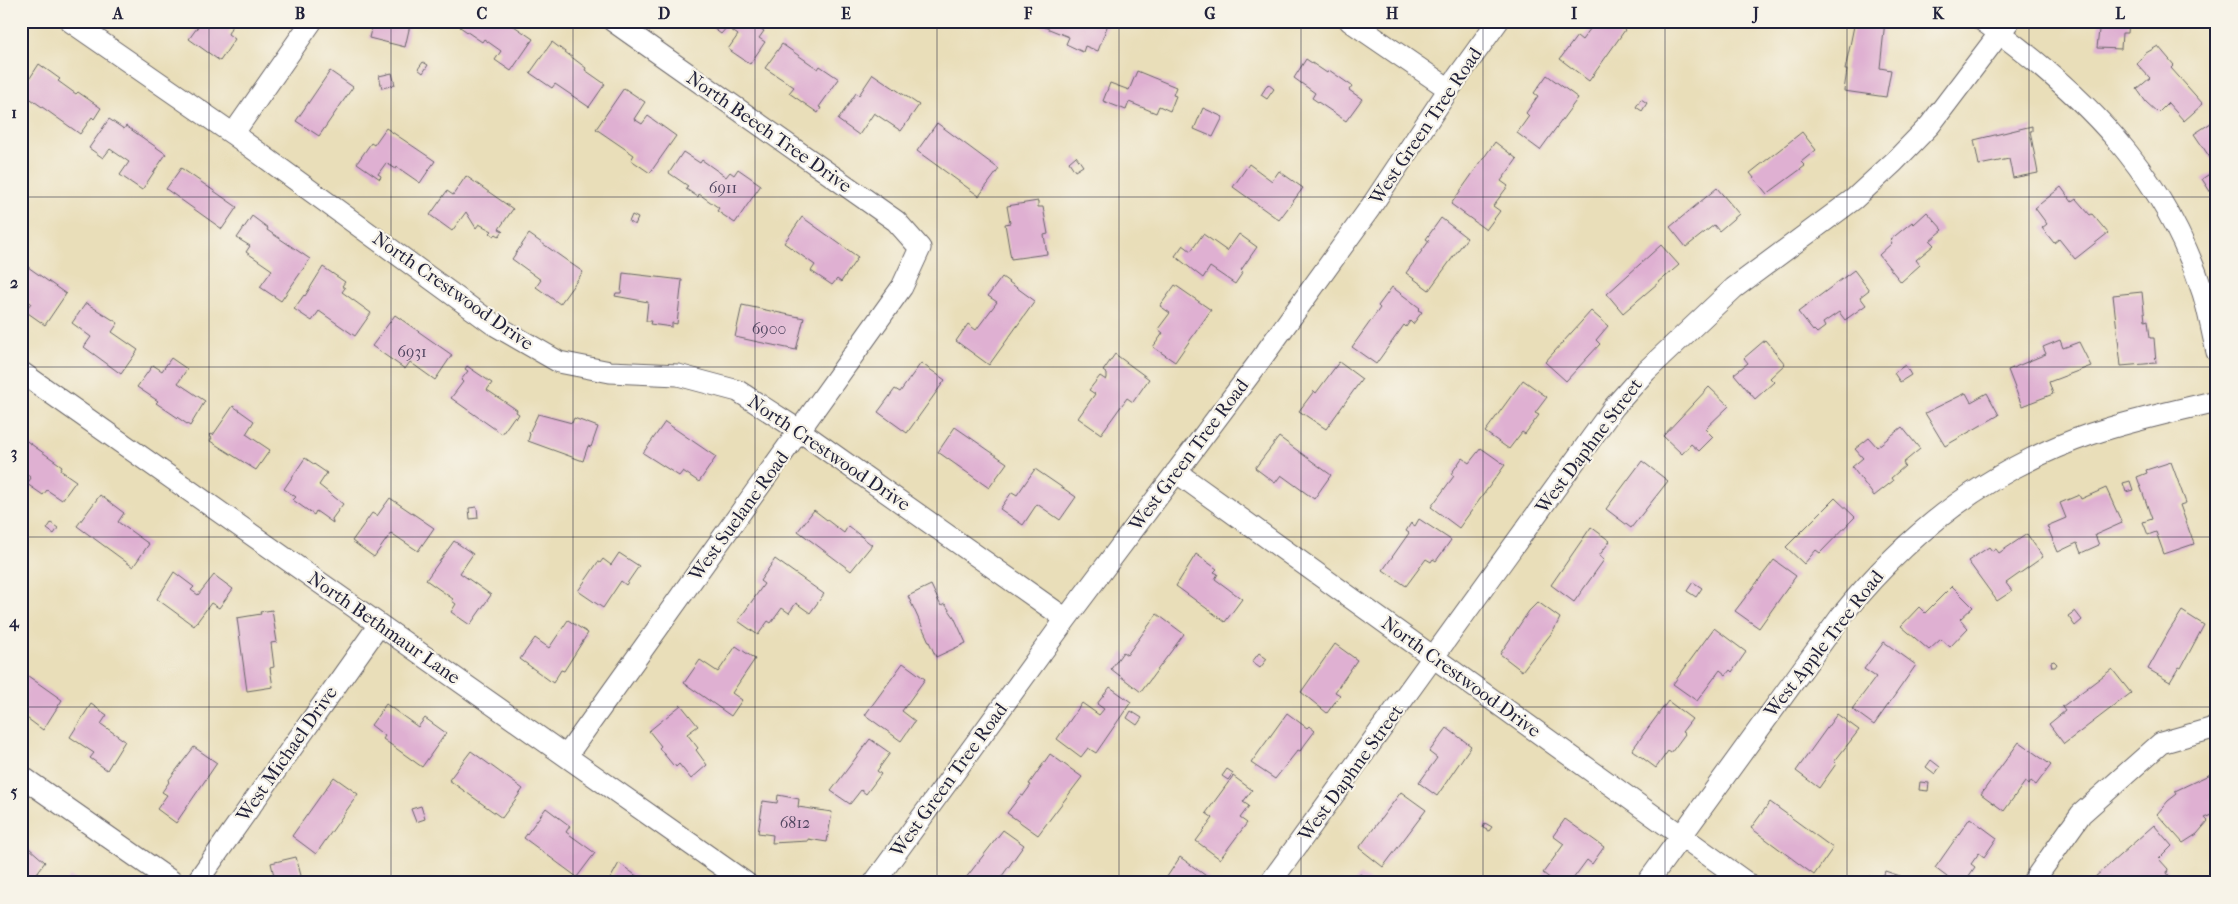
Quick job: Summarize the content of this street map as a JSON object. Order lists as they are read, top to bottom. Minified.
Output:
{"streets":{"street":["West Green Tree Road","North Beech Tree Drive","North Crestwood Drive","West Daphne Street","West Suelane Road","North Bethmaur Lane","West Apple Tree Road","West Michael Drive"]},"crossings":[["West Green Tree Road","North Crestwood Drive"],["North Beech Tree Drive","West Suelane Road"],["North Crestwood Drive","West Daphne Street"],["North Crestwood Drive","West Suelane Road"],["North Crestwood Drive","West Apple Tree Road"],["West Suelane Road","North Bethmaur Lane"],["North Bethmaur Lane","West Michael Drive"]],"house_numbers":["6911","6900","6931","6812"],"grid":{"columns":["A","B","C","D","E","F","G","H","I","J","K","L"],"rows":["1","2","3","4","5"]}}
